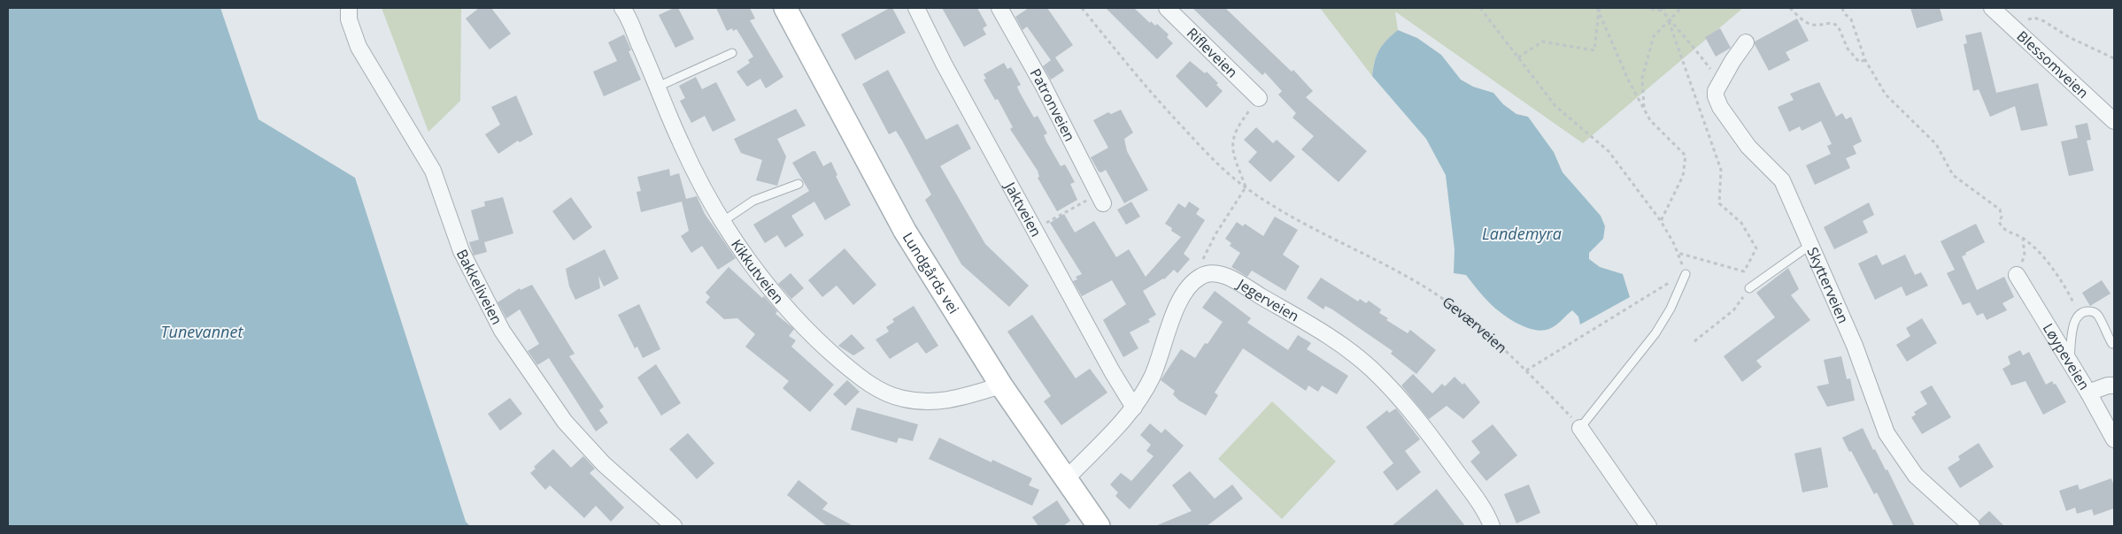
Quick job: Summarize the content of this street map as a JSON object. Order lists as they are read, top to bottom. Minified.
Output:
{"streets":{"street":["Rifleveien","Blessomveien","Patronveien","Jaktveien","Kikkutveien","Lundgårds vei","Skytterveien","Bakkeliveien","Jegerveien","Løypeveien"],"path":["Geværveien"]},"crossings":[["Kikkutveien","Lundgårds vei"]],"water":["Landemyra","Tunevannet"]}
